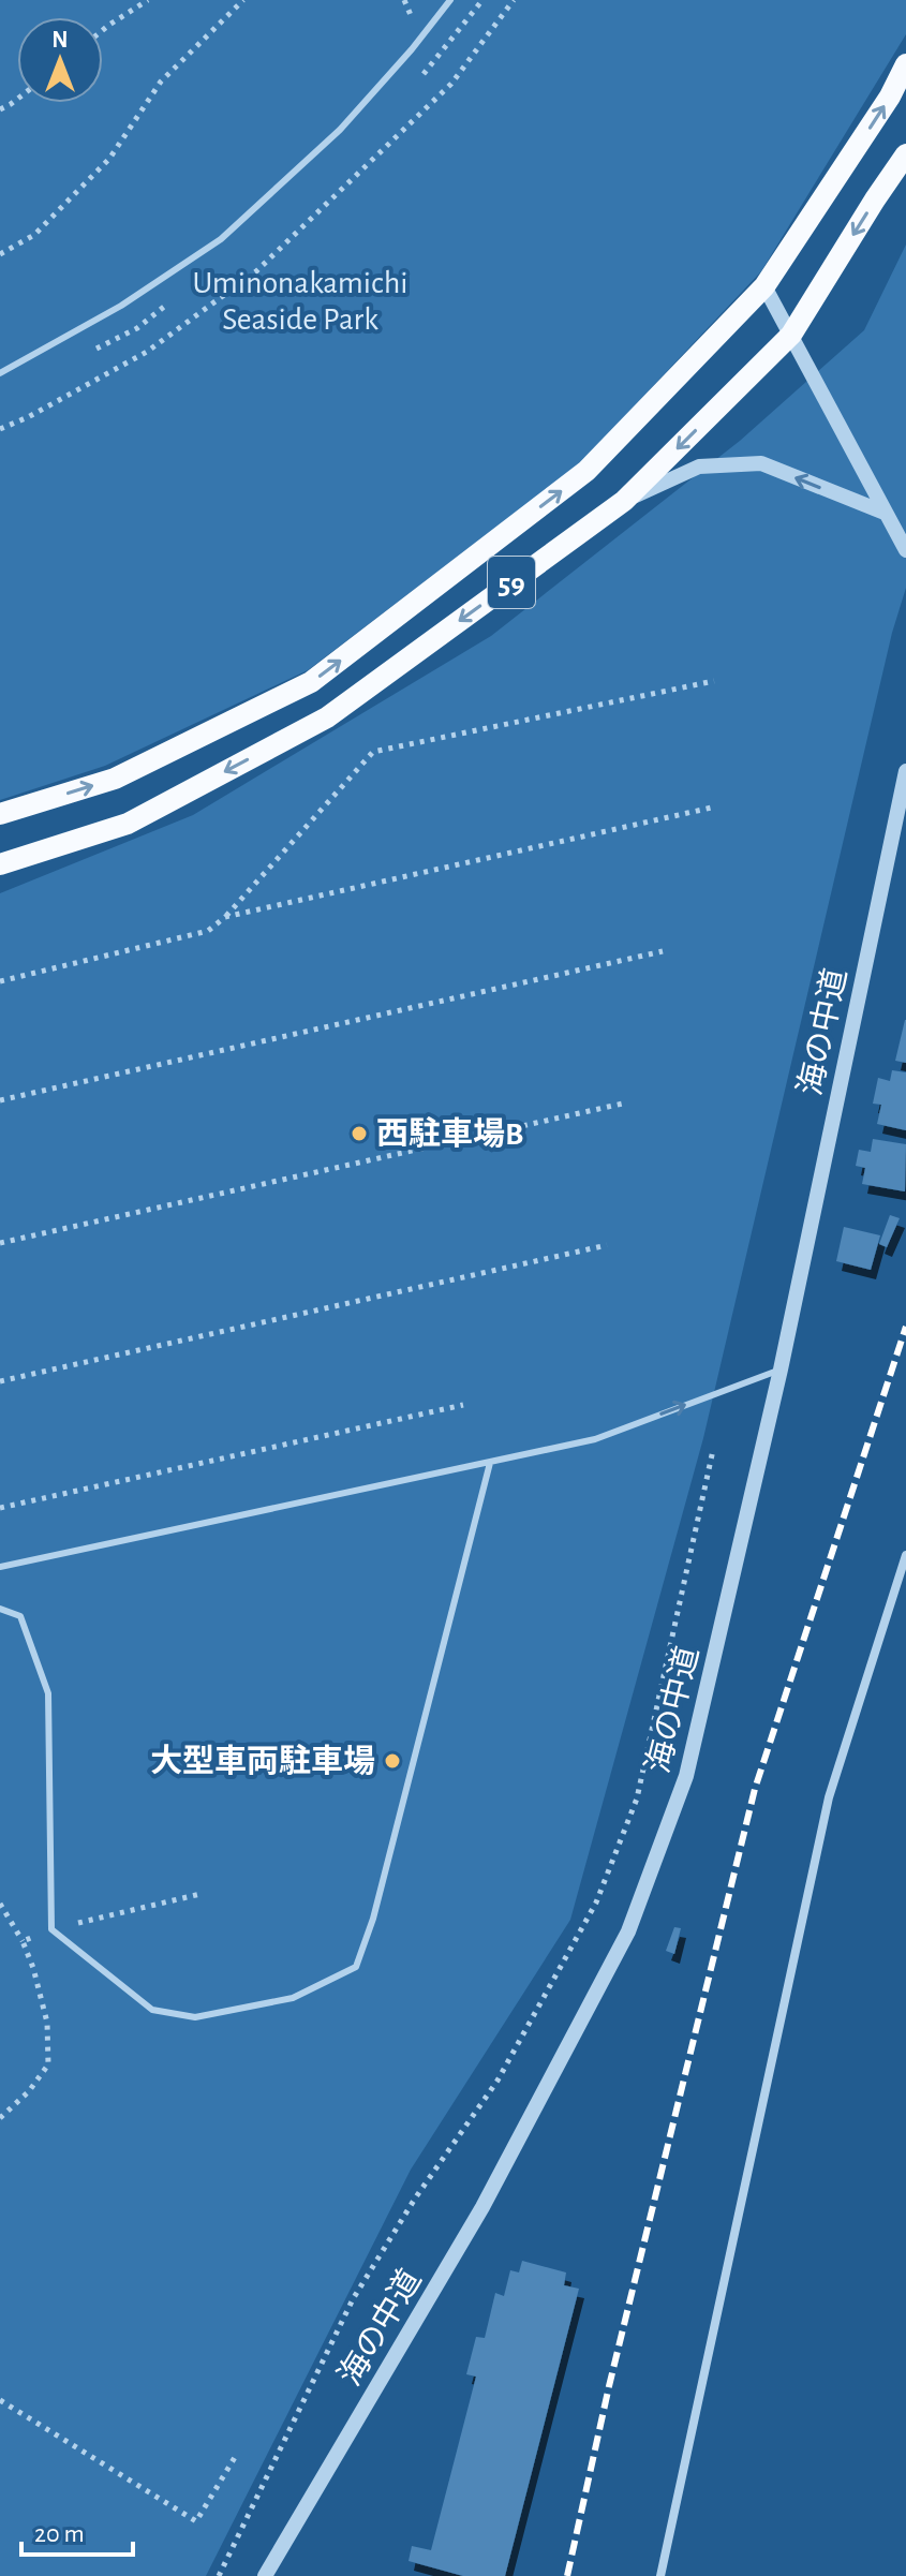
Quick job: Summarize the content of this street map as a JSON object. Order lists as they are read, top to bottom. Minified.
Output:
{"streets":{"main road":["59"],"street":["海の中道"]},"parks":["Uminonakamichi Seaside Park"],"places":["西駐車場B","大型車両駐車場"],"scale_bar":"20 m","north":"top"}
